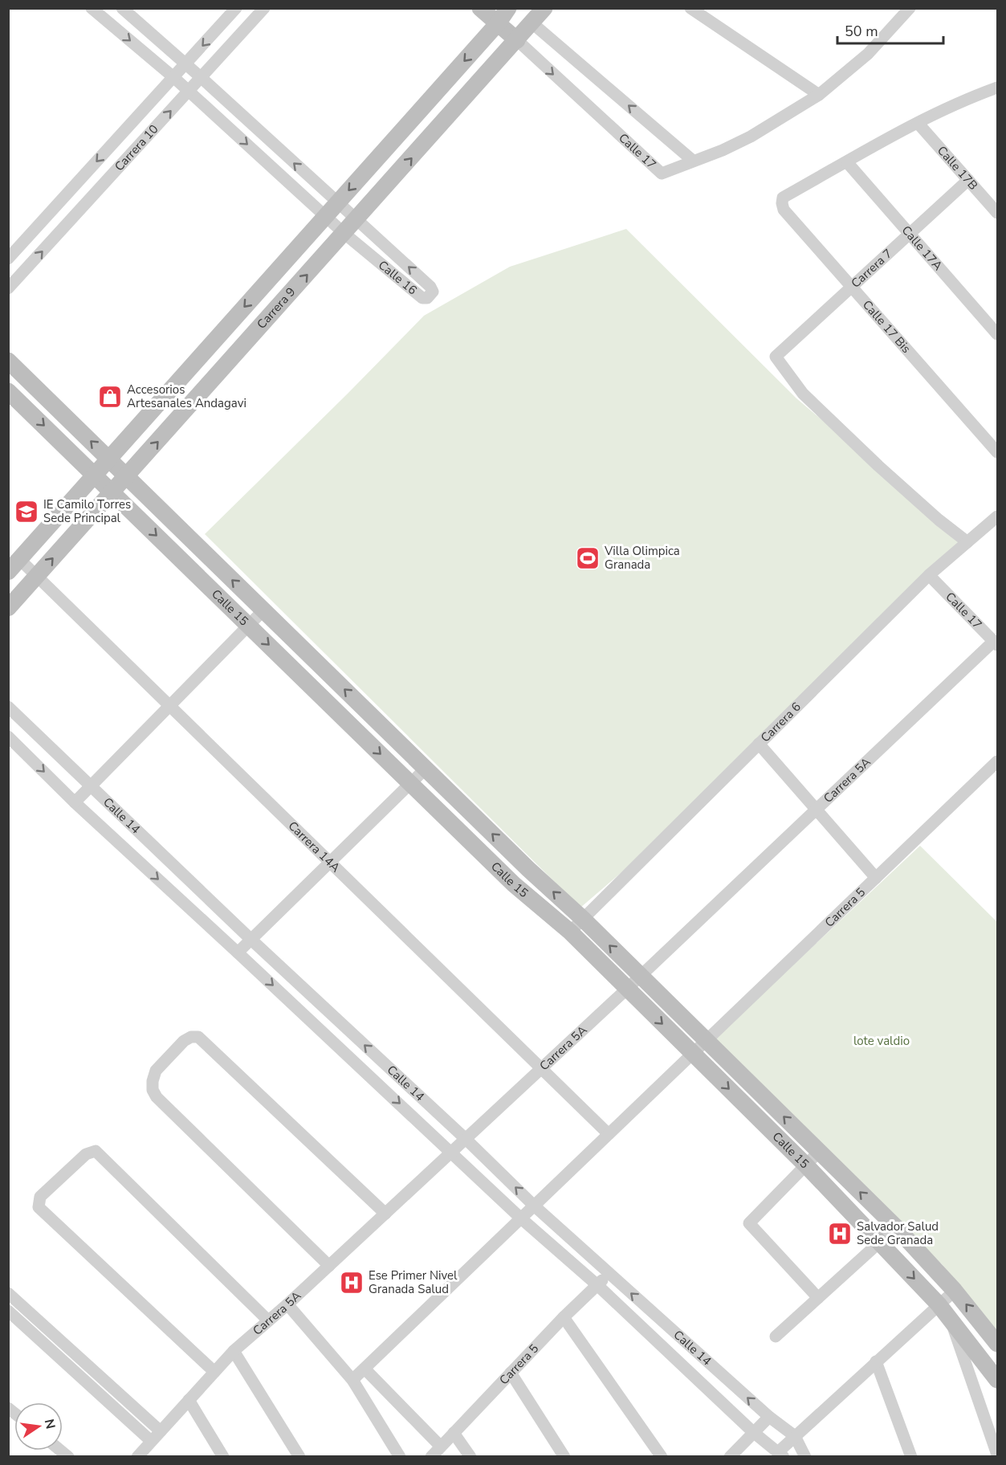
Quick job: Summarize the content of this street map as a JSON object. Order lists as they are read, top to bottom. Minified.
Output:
{"streets":{"street":["Carrera 10","Calle 17","Calle 17B","Calle 17A","Carrera 7","Calle 16","Carrera 9","Calle 17 Bis","Calle 15","Carrera 6","Carrera 5A","Calle 14","Carrera 14A","Carrera 5"]},"crossings":[["Carrera 10","Calle 16"],["Calle 17","Carrera 9"],["Calle 17","Carrera 6"],["Calle 17","Carrera 5A"],["Calle 17B","Carrera 7"],["Calle 17A","Carrera 7"],["Calle 17A","Calle 17 Bis"],["Carrera 7","Calle 17 Bis"],["Carrera 7","Carrera 6"],["Calle 16","Carrera 9"],["Carrera 9","Calle 15"],["Carrera 9","Carrera 14A"],["Calle 15","Carrera 6"],["Calle 15","Carrera 5A"],["Calle 15","Carrera 5"],["Carrera 5A","Calle 14"],["Carrera 5A","Carrera 14A"],["Calle 14","Carrera 5"],["Carrera 14A","Carrera 5"]],"parks":["lote valdio"],"places":{"shop":["Accesorios Artesanales Andagavi"],"school or university":["IE Camilo Torres Sede Principal"],"sports":["Villa Olimpica Granada"],"hospital":["Salvador Salud Sede Granada","Ese Primer Nivel Granada Salud"]},"scale_bar":"50 m","north":"right"}
